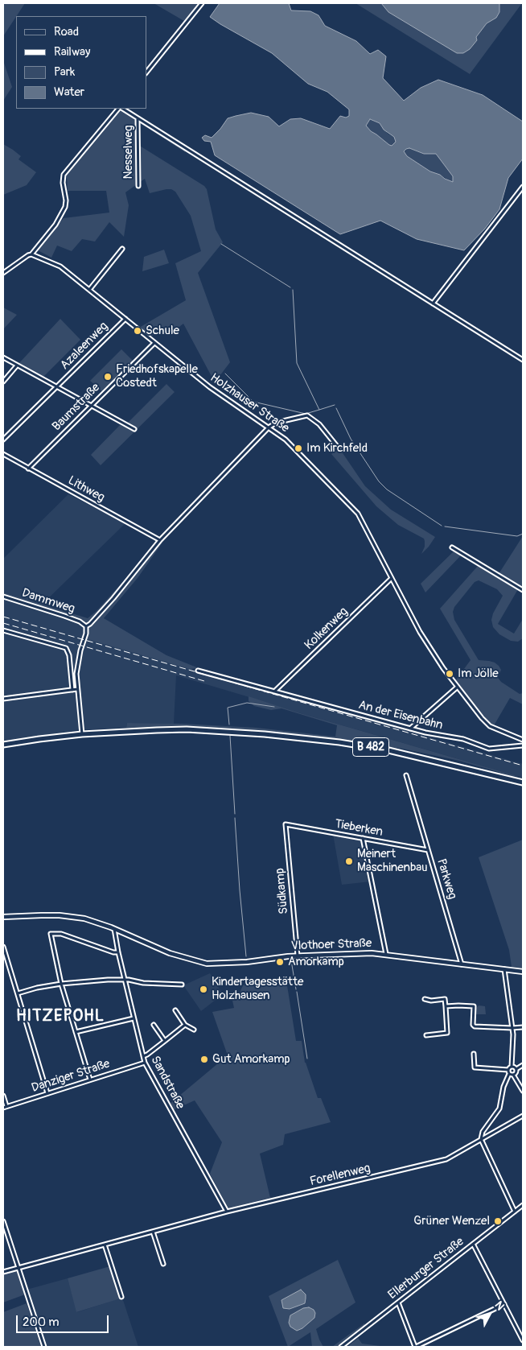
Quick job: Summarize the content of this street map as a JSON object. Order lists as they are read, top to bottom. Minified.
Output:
{"streets":{"main road":["B 482"],"street":["Nesselweg","Azaleenweg","Holzhauser Straße","Baumstraße","Lithweg","Dammweg","Kolkenweg","An der Eisenbahn","Tieberken","Parkweg","Südkamp","Vlothoer Straße","Danziger Straße","Sandstraße","Forellenweg","Ellerburger Straße"]},"crossings":[["Azaleenweg","Holzhauser Straße"],["Holzhauser Straße","Baumstraße"],["Holzhauser Straße","Kolkenweg"],["Baumstraße","Lithweg"],["Kolkenweg","An der Eisenbahn"],["Tieberken","Parkweg"],["Tieberken","Südkamp"],["Parkweg","Vlothoer Straße"],["Südkamp","Vlothoer Straße"],["Vlothoer Straße","Sandstraße"],["Danziger Straße","Sandstraße"],["Sandstraße","Forellenweg"]],"districts":["HITZEPOHL"],"places":["Schule","Friedhofskapelle Costedt","Im Kirchfeld","Im Jölle","Meinert Maschinenbau","Amorkamp","Kindertagesstätte Holzhausen","Gut Amorkamp","Grüner Wenzel"],"legend":["Road","Railway","Park","Water"],"scale_bar":"200 m","north":"top right"}
